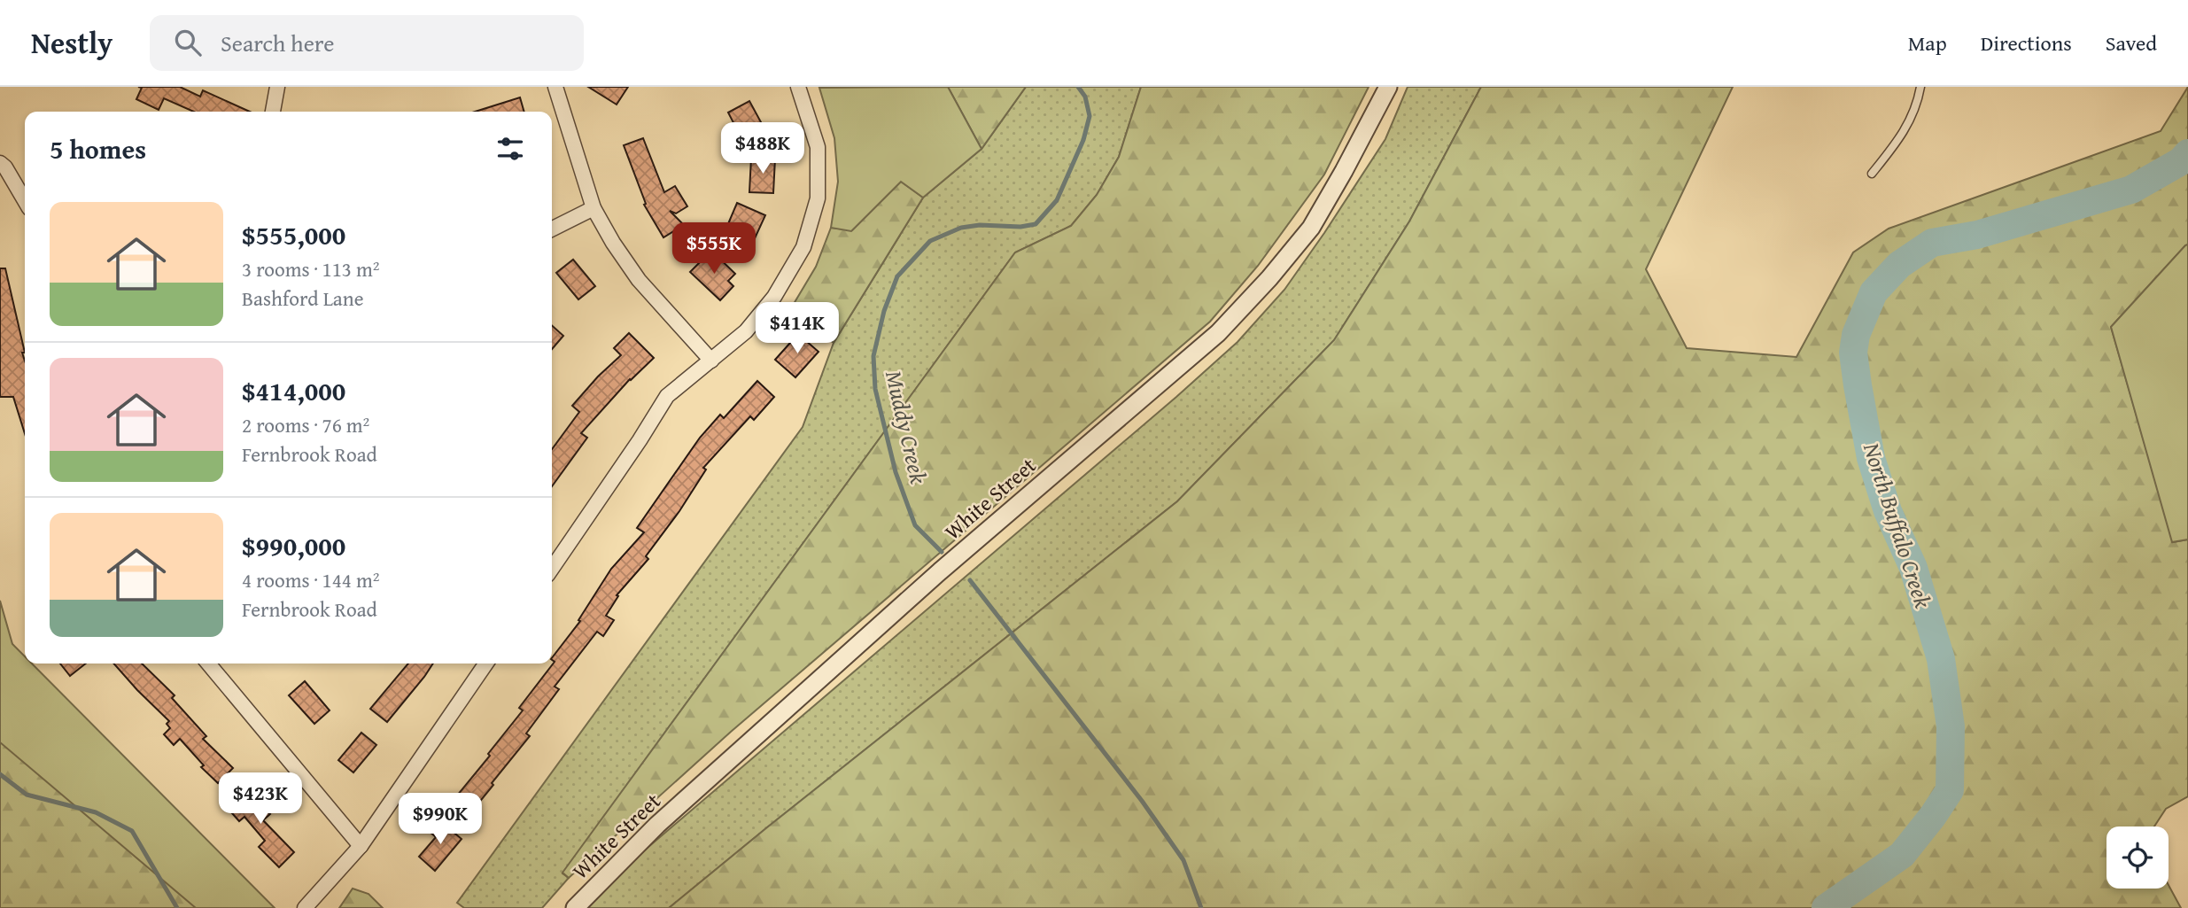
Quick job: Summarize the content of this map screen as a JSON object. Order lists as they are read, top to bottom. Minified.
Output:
{"streets":{"street":["White Street"]},"water":["Muddy Creek","North Buffalo Creek"],"page":{"header":"Nestly","search":"Search here","nav":["Map","Directions","Saved"],"heading":"5 homes","price":["$488K","$555K","$414K","$423K","$990K"],"list":[{"name":"$555,000","note":"3 rooms · 113 m² · Bashford Lane"},{"name":"$414,000","note":"2 rooms · 76 m² · Fernbrook Road"},{"name":"$990,000","note":"4 rooms · 144 m² · Fernbrook Road"}]}}
